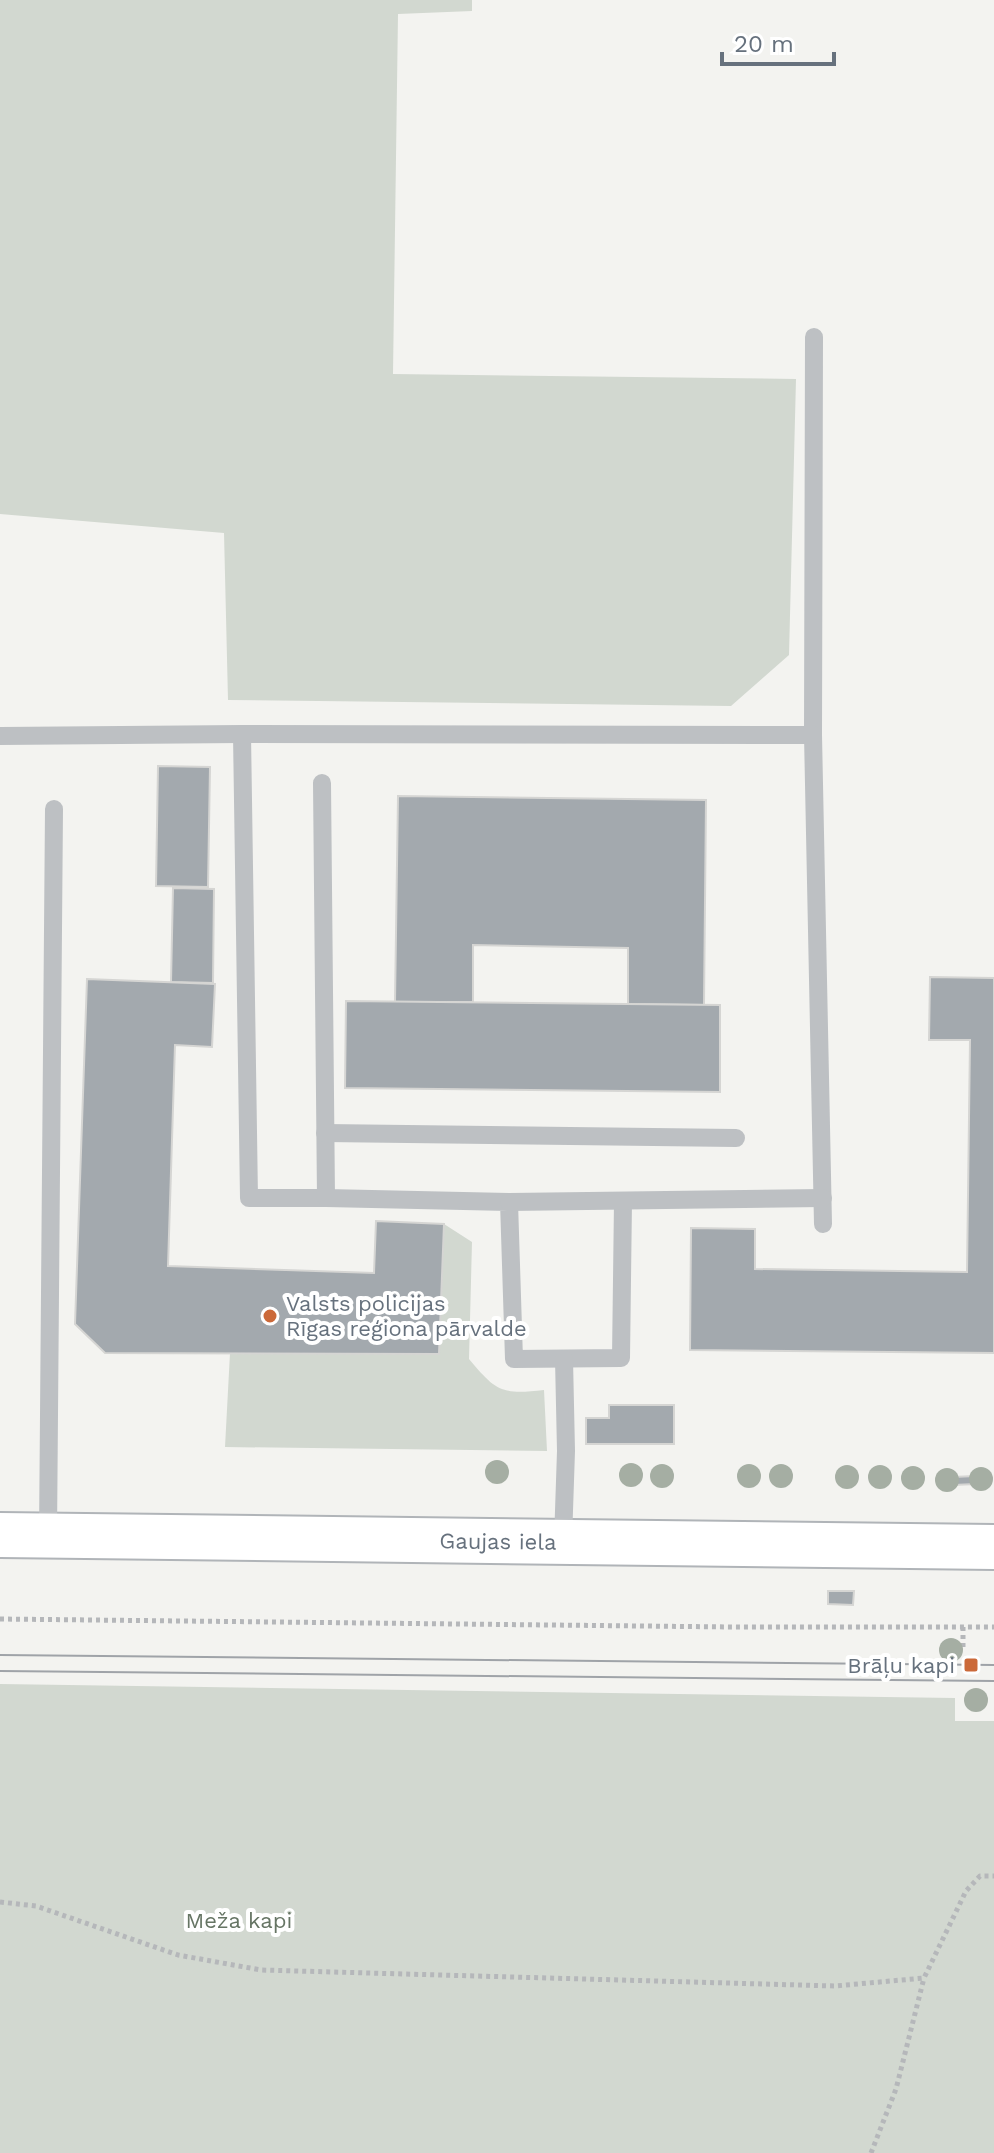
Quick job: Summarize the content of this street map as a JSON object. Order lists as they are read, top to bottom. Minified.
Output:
{"streets":{"street":["Gaujas iela"]},"parks":["Meža kapi"],"places":{"other":["Valsts policijas Rīgas reģiona pārvalde"],"transit":["Brāļu kapi"]},"scale_bar":"20 m"}
